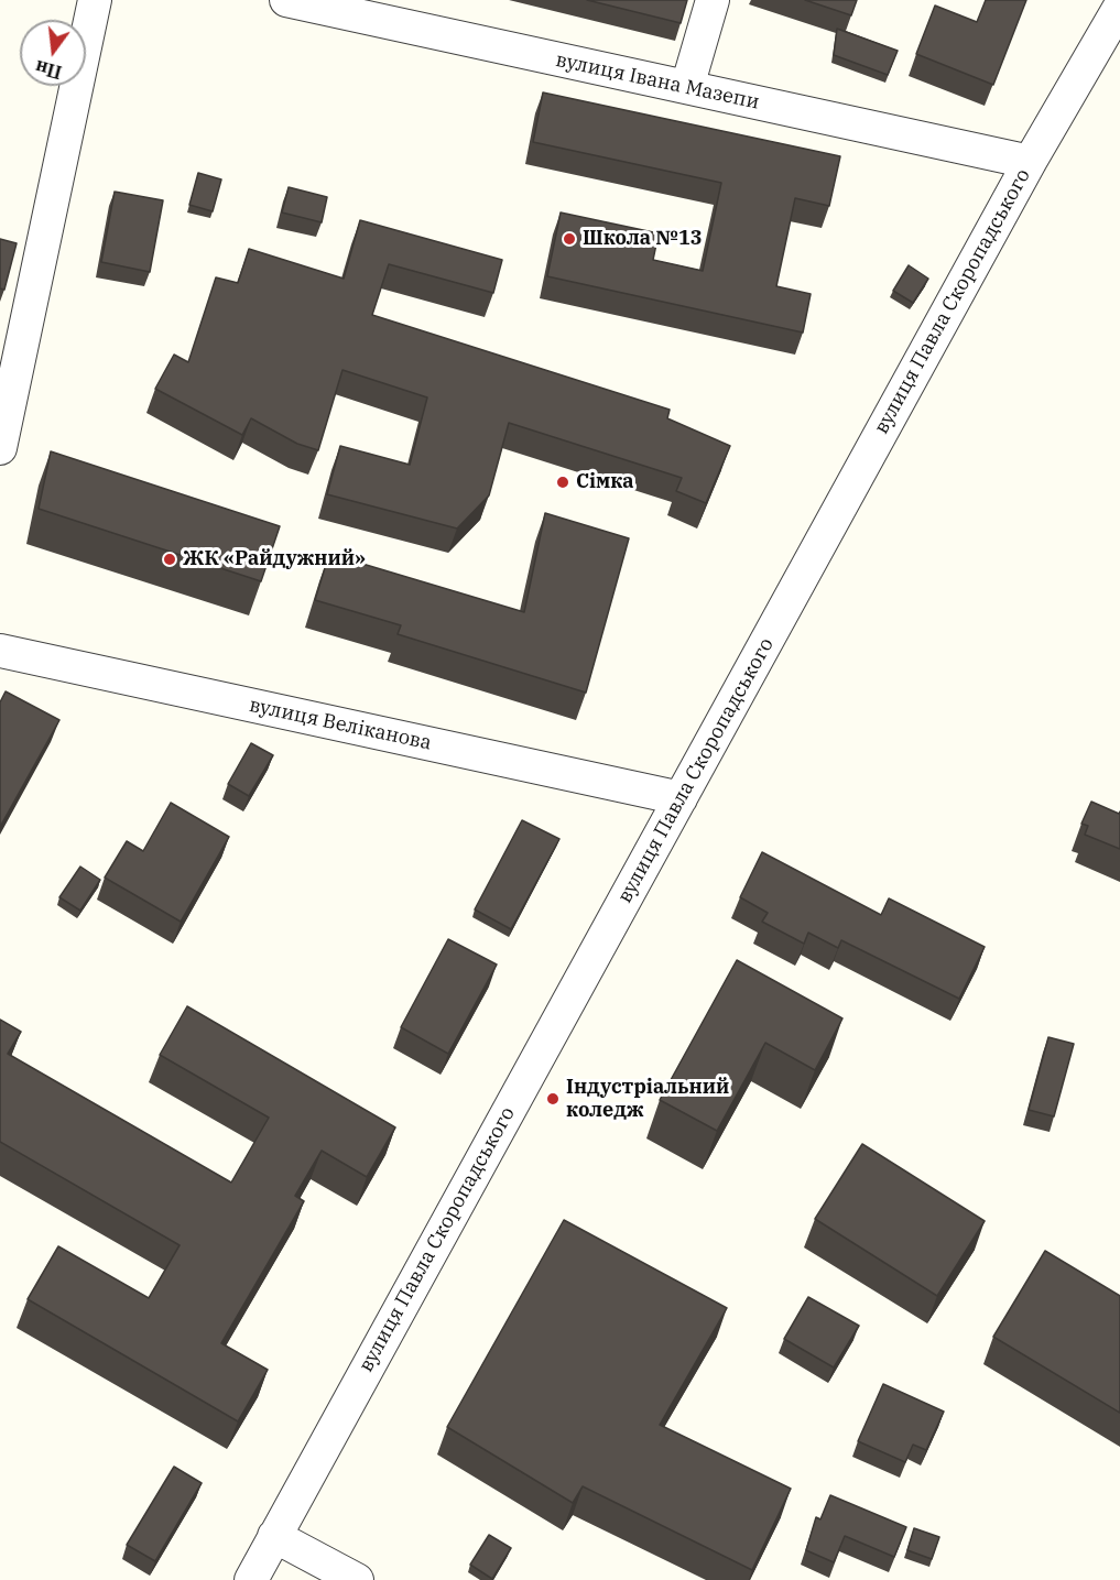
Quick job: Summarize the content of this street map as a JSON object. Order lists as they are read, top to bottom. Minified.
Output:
{"streets":{"street":["вулиця Івана Мазепи","вулиця Павла Скоропадського","вулиця Веліканова"]},"crossings":[["вулиця Івана Мазепи","вулиця Павла Скоропадського"],["вулиця Павла Скоропадського","вулиця Веліканова"]],"places":["Школа №13","Сімка","ЖК «Райдужний»","Індустріальний коледж"],"north":"bottom"}
